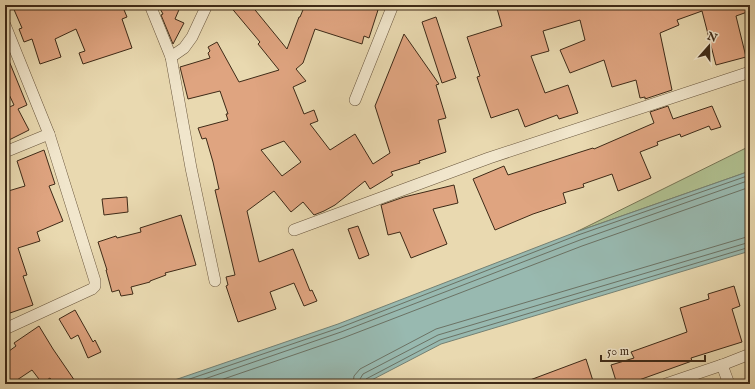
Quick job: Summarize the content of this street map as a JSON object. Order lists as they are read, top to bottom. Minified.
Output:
{"scale_bar":"50 m","north":"top"}
